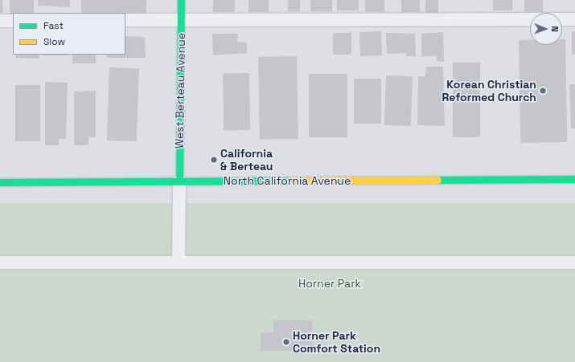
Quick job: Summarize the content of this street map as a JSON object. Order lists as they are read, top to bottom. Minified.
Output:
{"streets":{"street":["West Berteau Avenue","North California Avenue"]},"crossings":[["West Berteau Avenue","North California Avenue"]],"parks":["Horner Park"],"places":["Korean Christian Reformed Church","California & Berteau","Horner Park Comfort Station"],"legend":["Fast","Slow"],"north":"right"}
